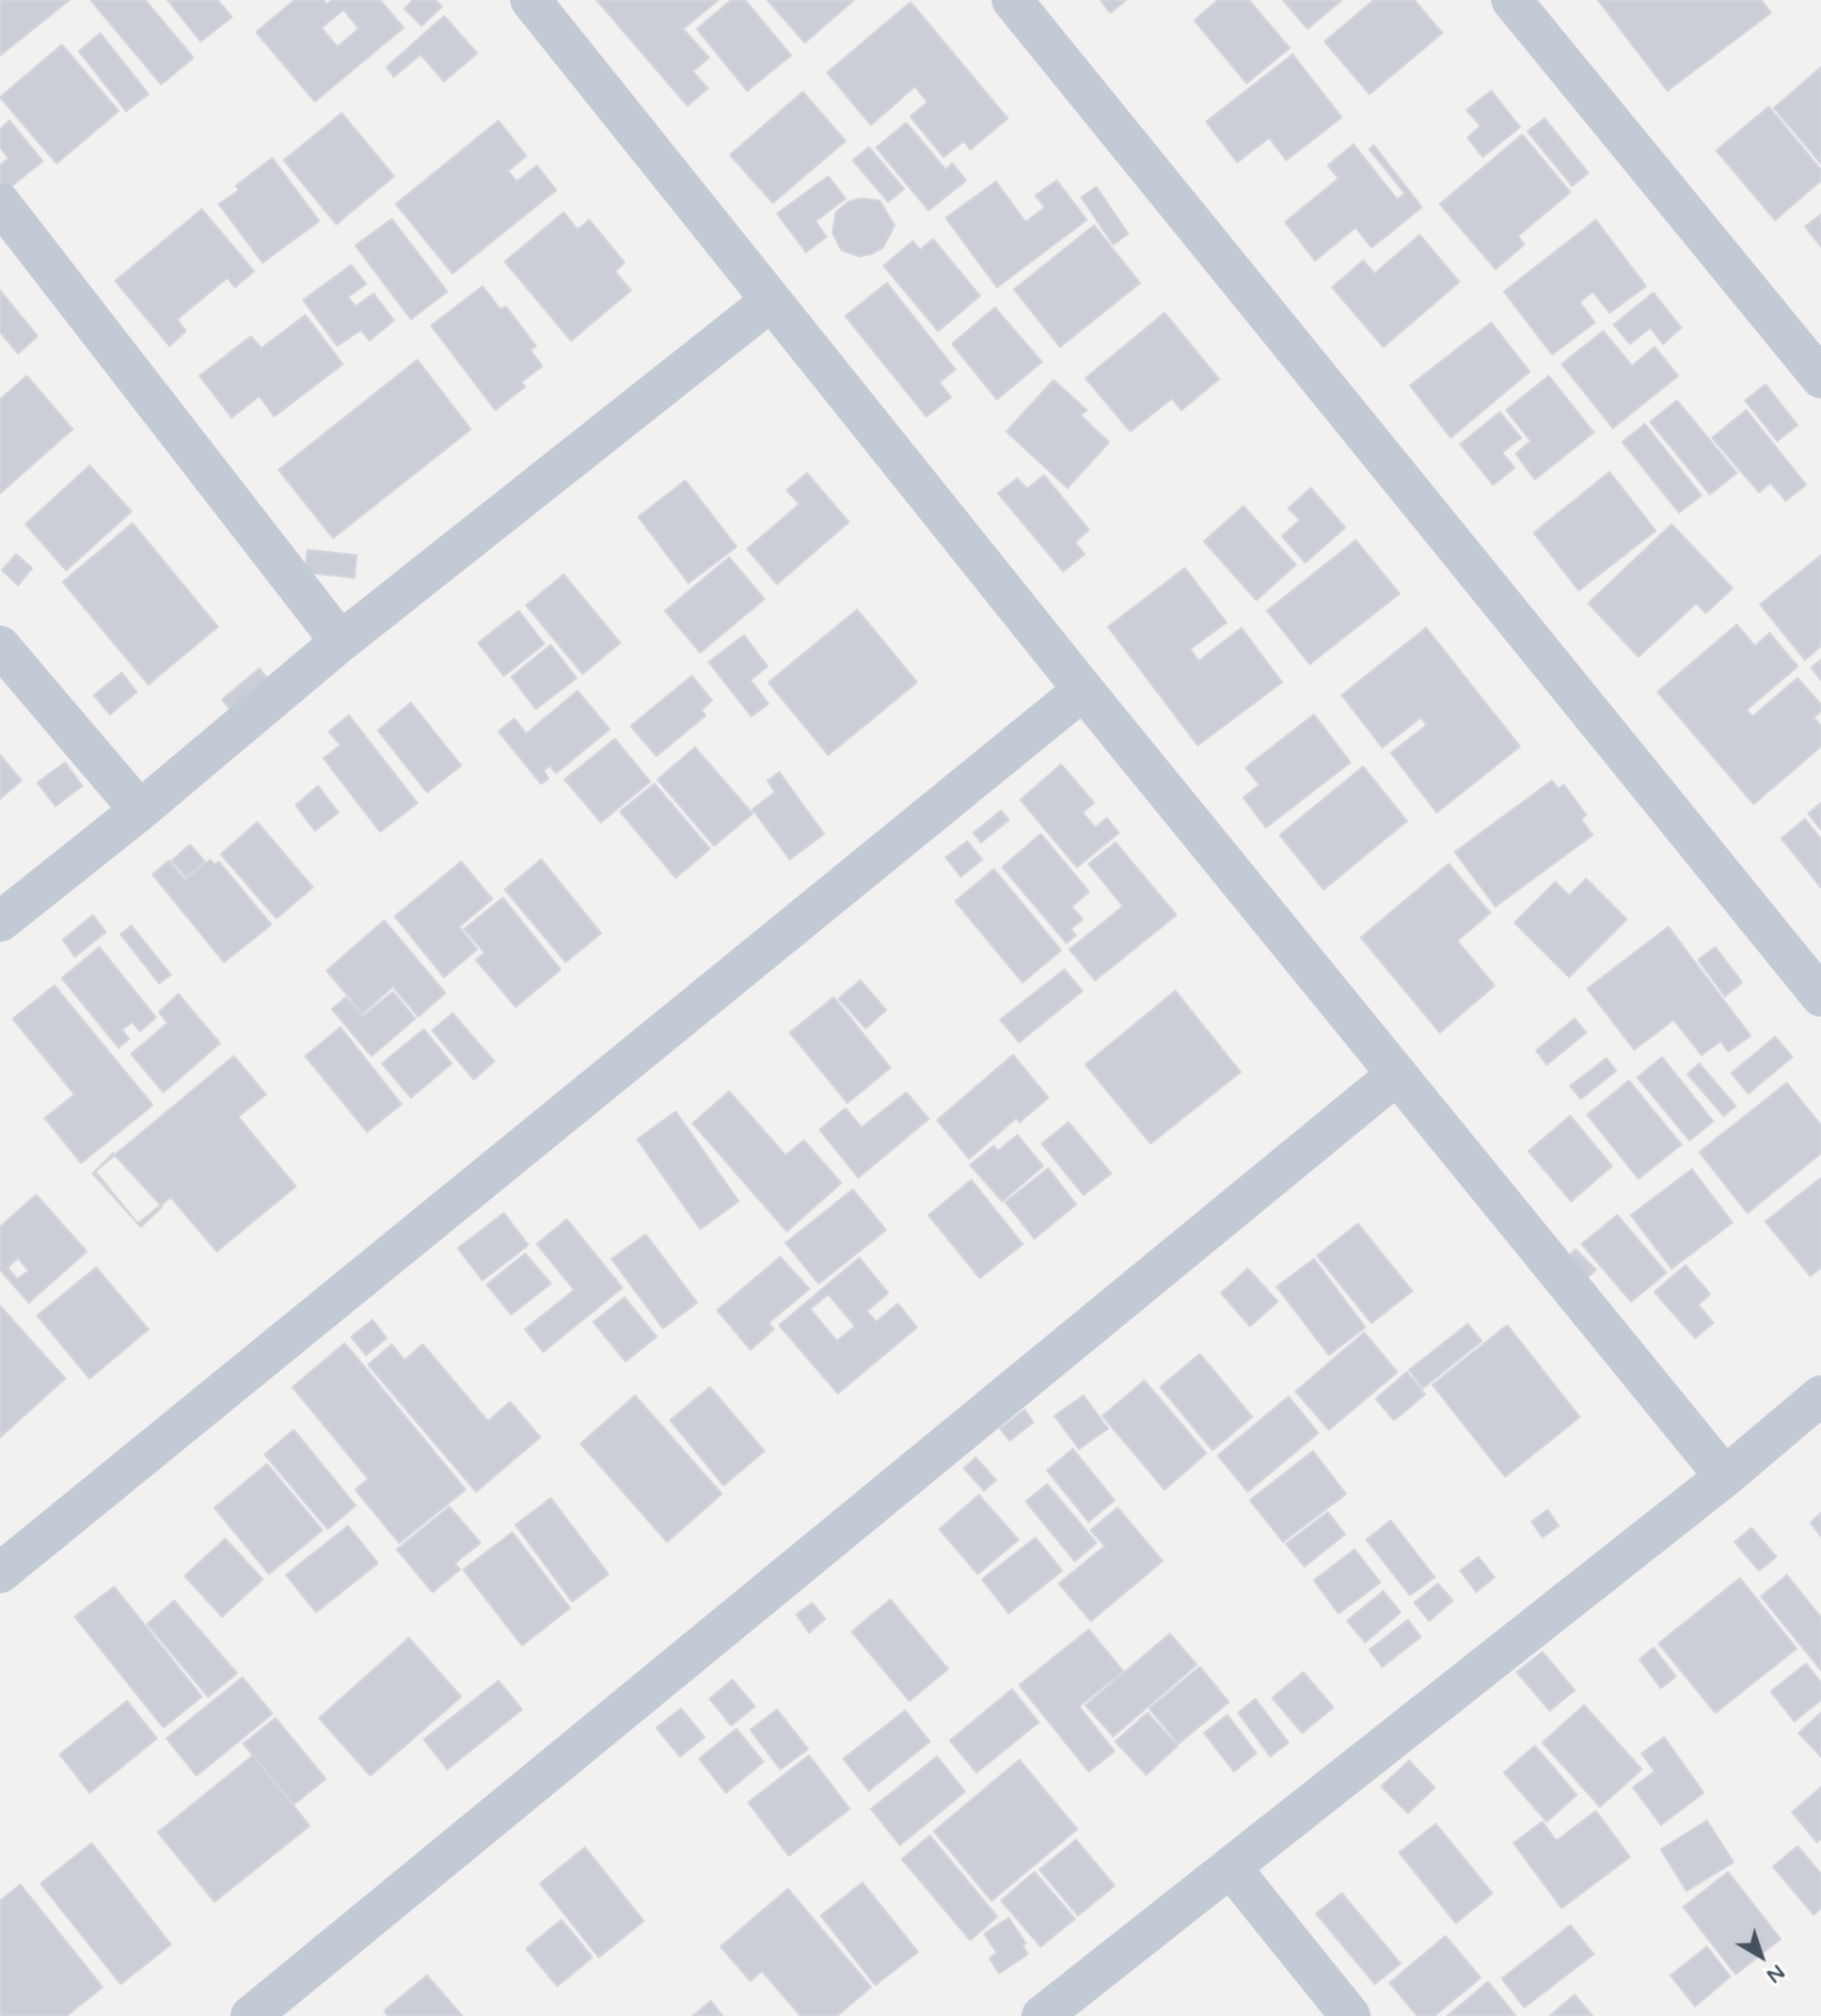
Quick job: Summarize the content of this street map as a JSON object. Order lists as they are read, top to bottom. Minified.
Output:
{"north":"bottom right"}
